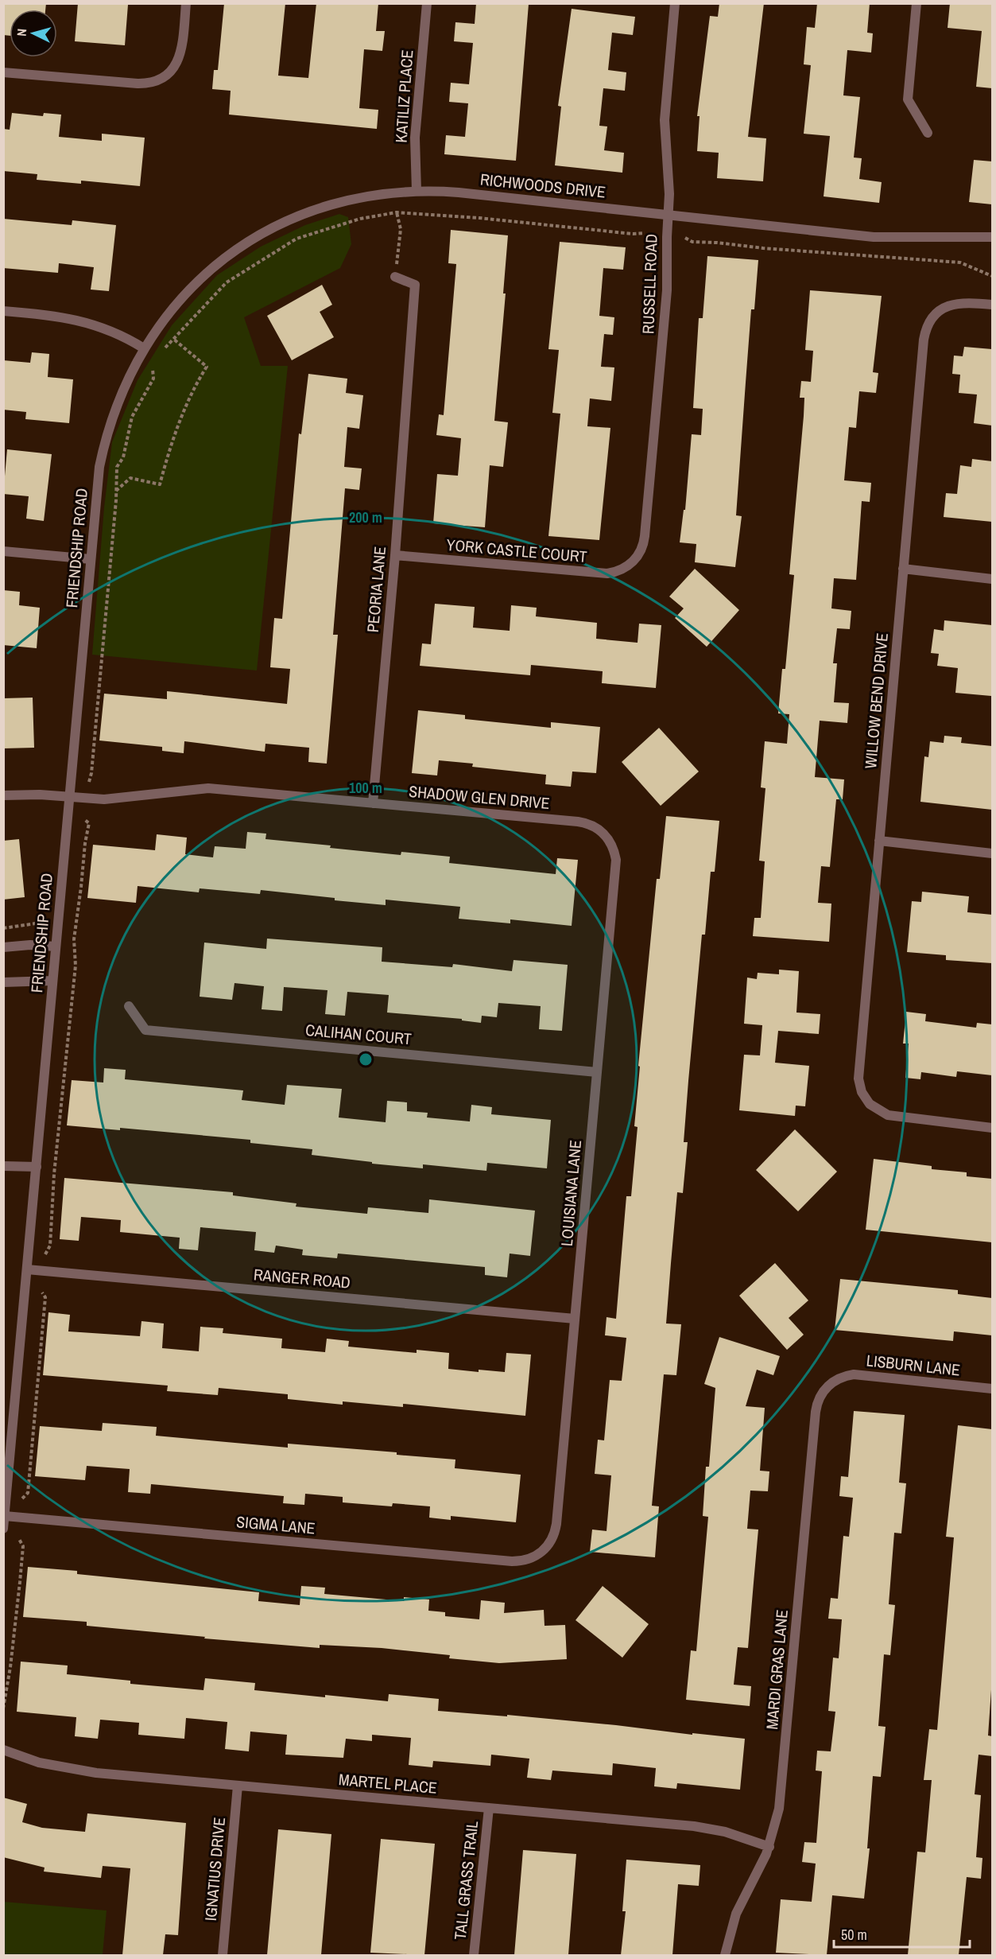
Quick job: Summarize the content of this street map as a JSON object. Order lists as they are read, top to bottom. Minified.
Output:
{"streets":{"street":["KATILIZ PLACE","RICHWOODS DRIVE","RUSSELL ROAD","FRIENDSHIP ROAD","YORK CASTLE COURT","PEORIA LANE","WILLOW BEND DRIVE","SHADOW GLEN DRIVE","CALIHAN COURT","LOUISIANA LANE","RANGER ROAD","LISBURN LANE","SIGMA LANE","MARDI GRAS LANE","MARTEL PLACE","IGNATIUS DRIVE","TALL GRASS TRAIL"]},"crossings":[["KATILIZ PLACE","RICHWOODS DRIVE"],["RICHWOODS DRIVE","RUSSELL ROAD"],["RICHWOODS DRIVE","FRIENDSHIP ROAD"],["RUSSELL ROAD","YORK CASTLE COURT"],["FRIENDSHIP ROAD","SHADOW GLEN DRIVE"],["FRIENDSHIP ROAD","RANGER ROAD"],["FRIENDSHIP ROAD","SIGMA LANE"],["YORK CASTLE COURT","PEORIA LANE"],["PEORIA LANE","SHADOW GLEN DRIVE"],["SHADOW GLEN DRIVE","LOUISIANA LANE"],["CALIHAN COURT","LOUISIANA LANE"],["LOUISIANA LANE","RANGER ROAD"],["LOUISIANA LANE","SIGMA LANE"],["LISBURN LANE","MARDI GRAS LANE"],["MARDI GRAS LANE","MARTEL PLACE"],["MARTEL PLACE","IGNATIUS DRIVE"],["MARTEL PLACE","TALL GRASS TRAIL"]],"scale_bar":"50 m","north":"left","rings":["200 m","100 m"]}
